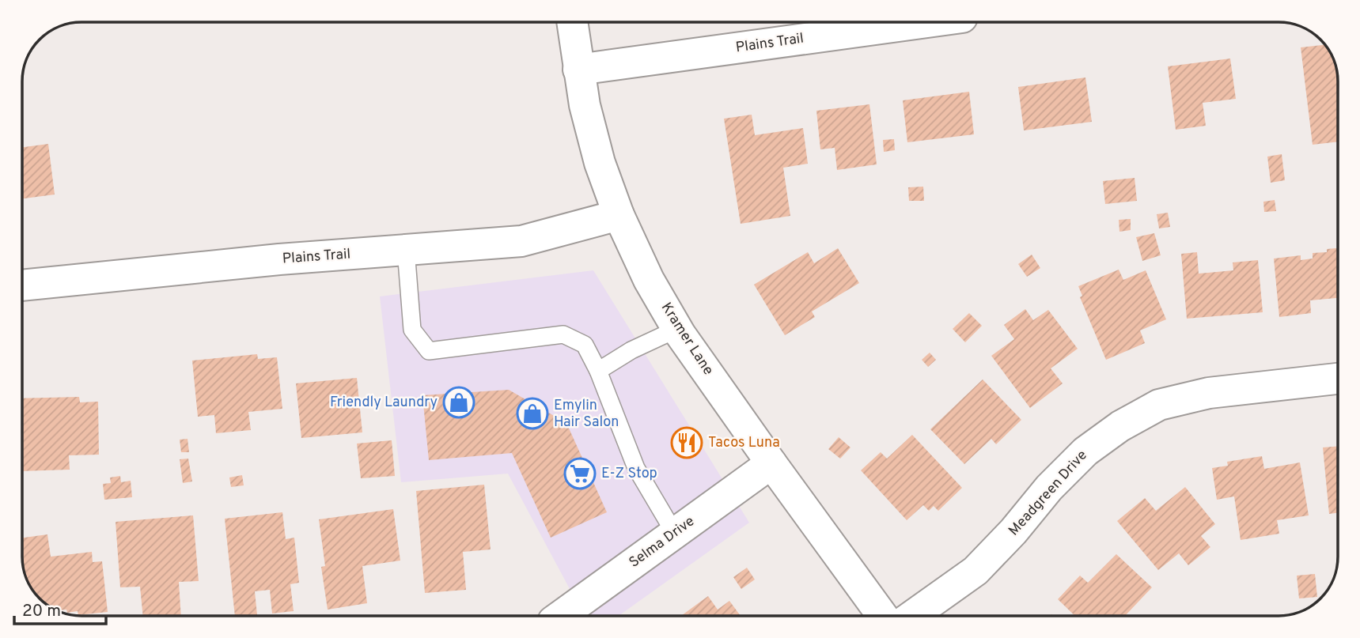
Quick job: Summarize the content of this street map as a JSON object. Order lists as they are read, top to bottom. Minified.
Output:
{"streets":{"street":["Plains Trail","Kramer Lane","Meadgreen Drive","Selma Drive"]},"crossings":[["Plains Trail","Kramer Lane"],["Kramer Lane","Selma Drive"]],"places":{"shop":["Friendly Laundry","Emylin Hair Salon"],"restaurant":["Tacos Luna"],"supermarket":["E-Z Stop"]},"scale_bar":"20 m"}
